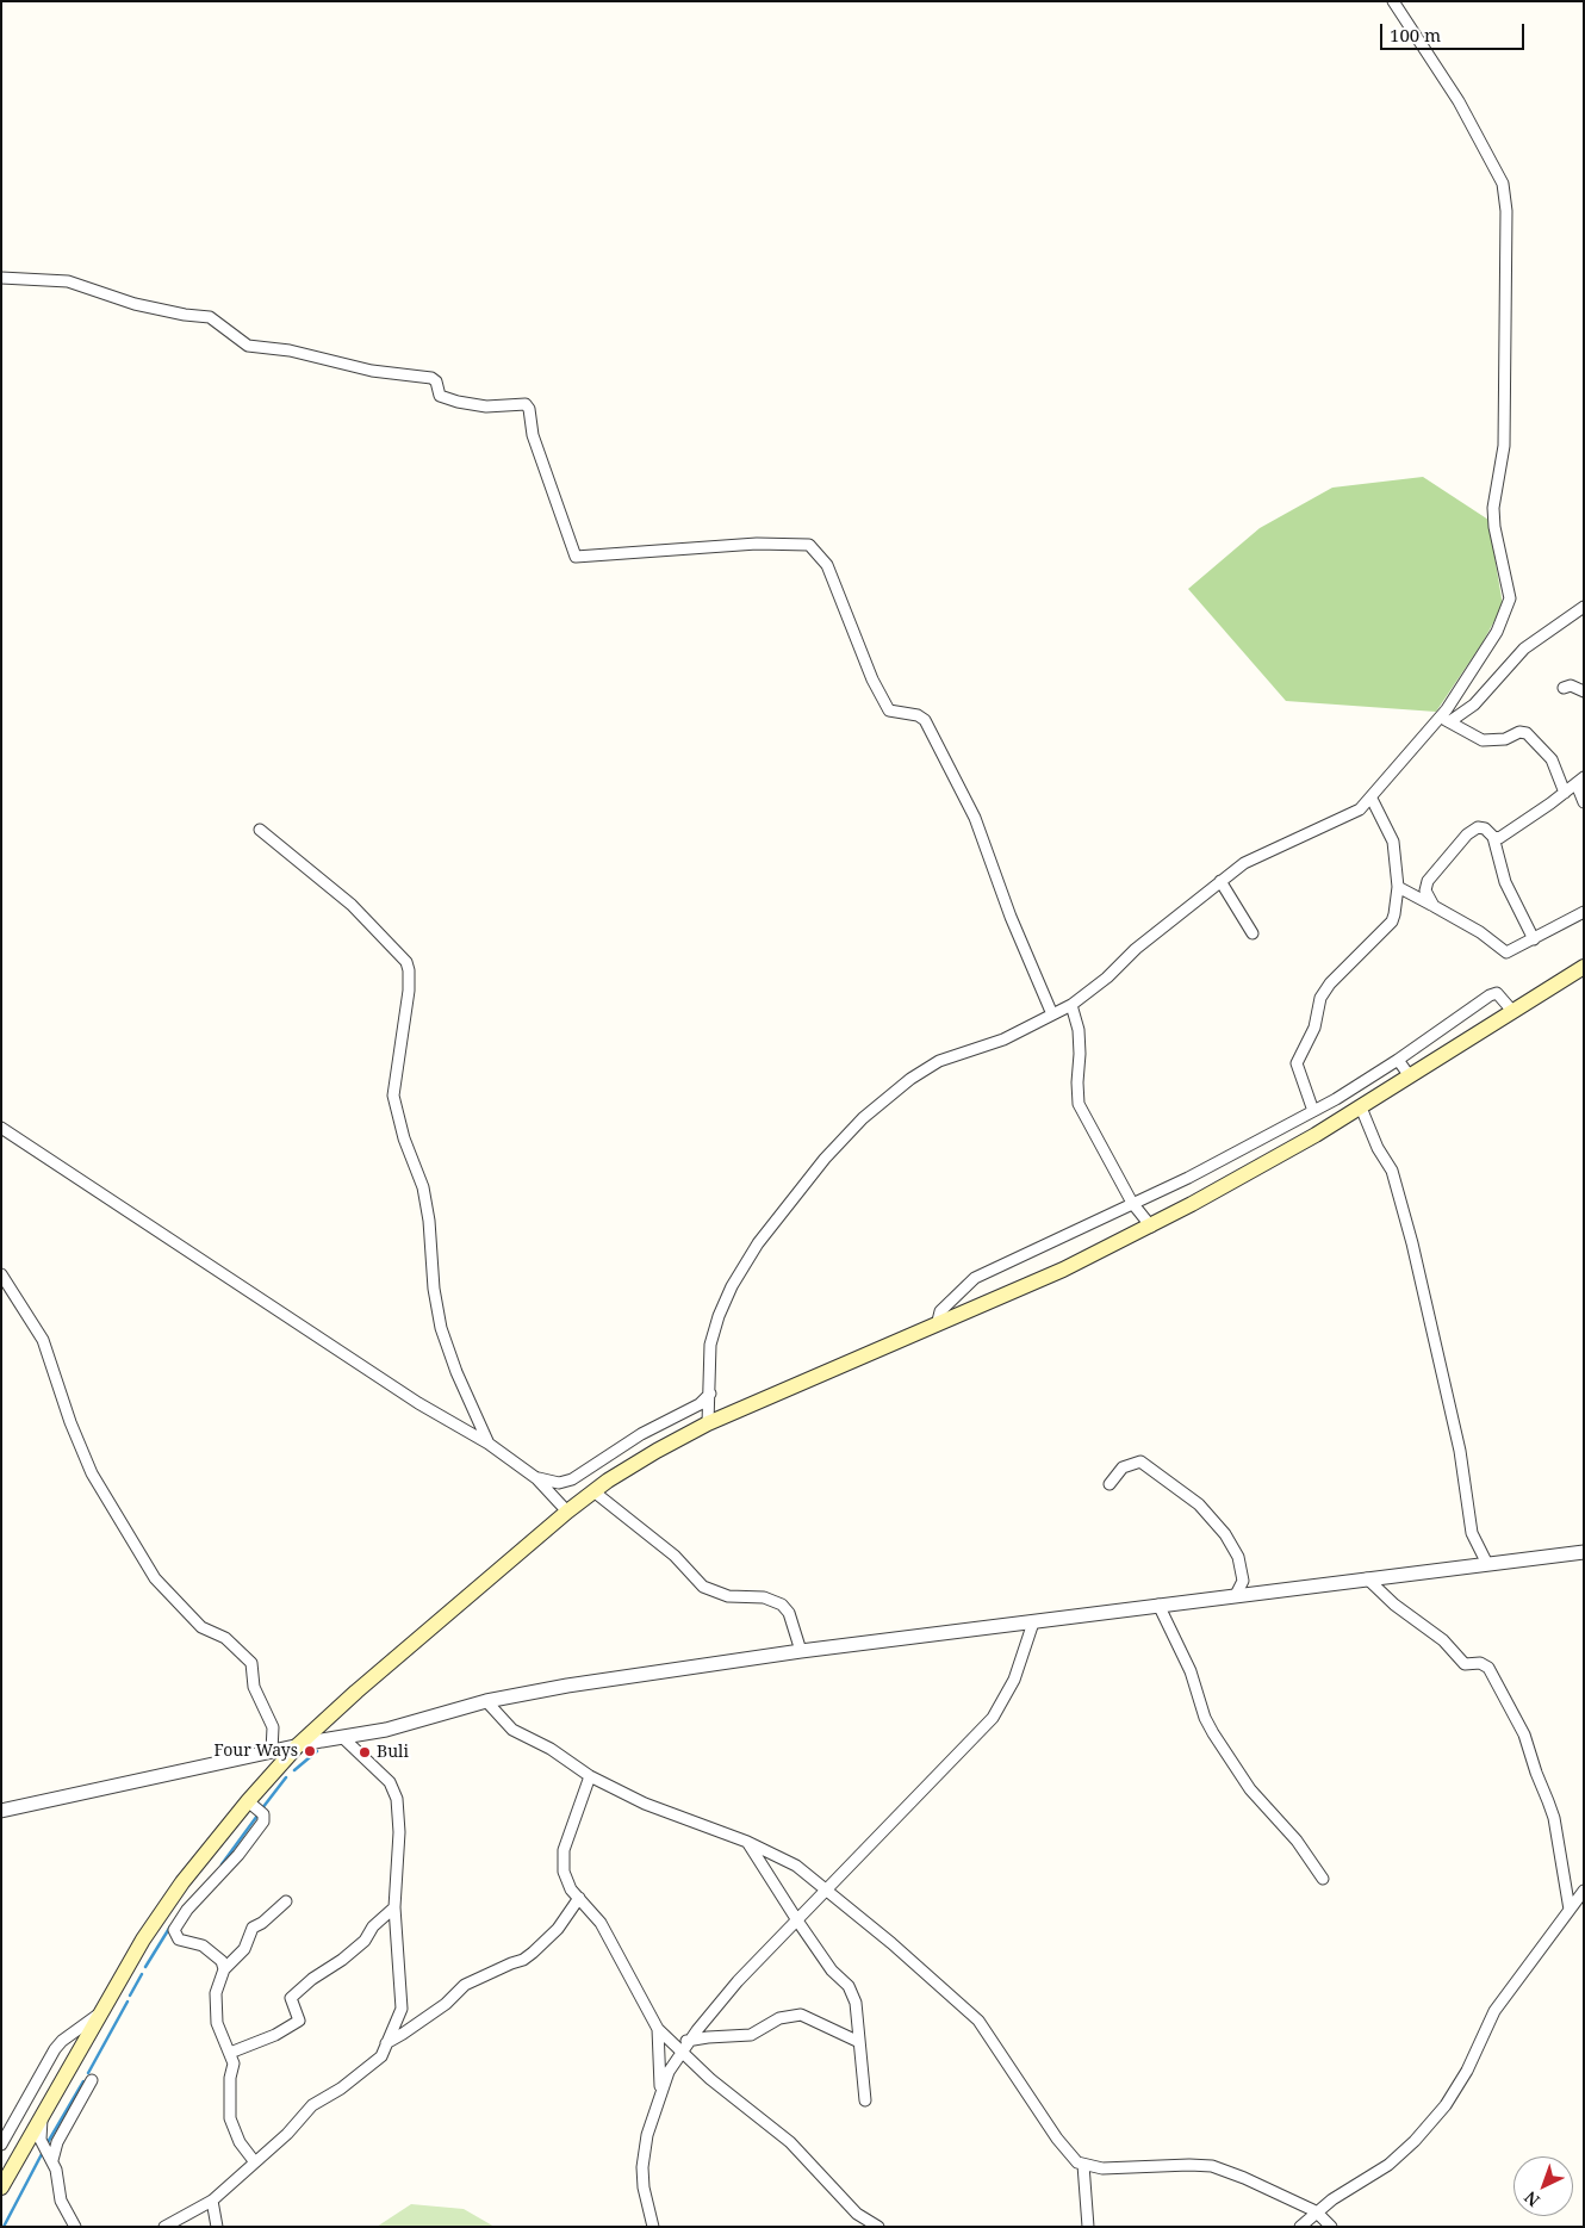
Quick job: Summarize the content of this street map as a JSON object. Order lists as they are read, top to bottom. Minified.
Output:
{"places":["Four Ways","Buli"],"scale_bar":"100 m","north":"bottom left"}
